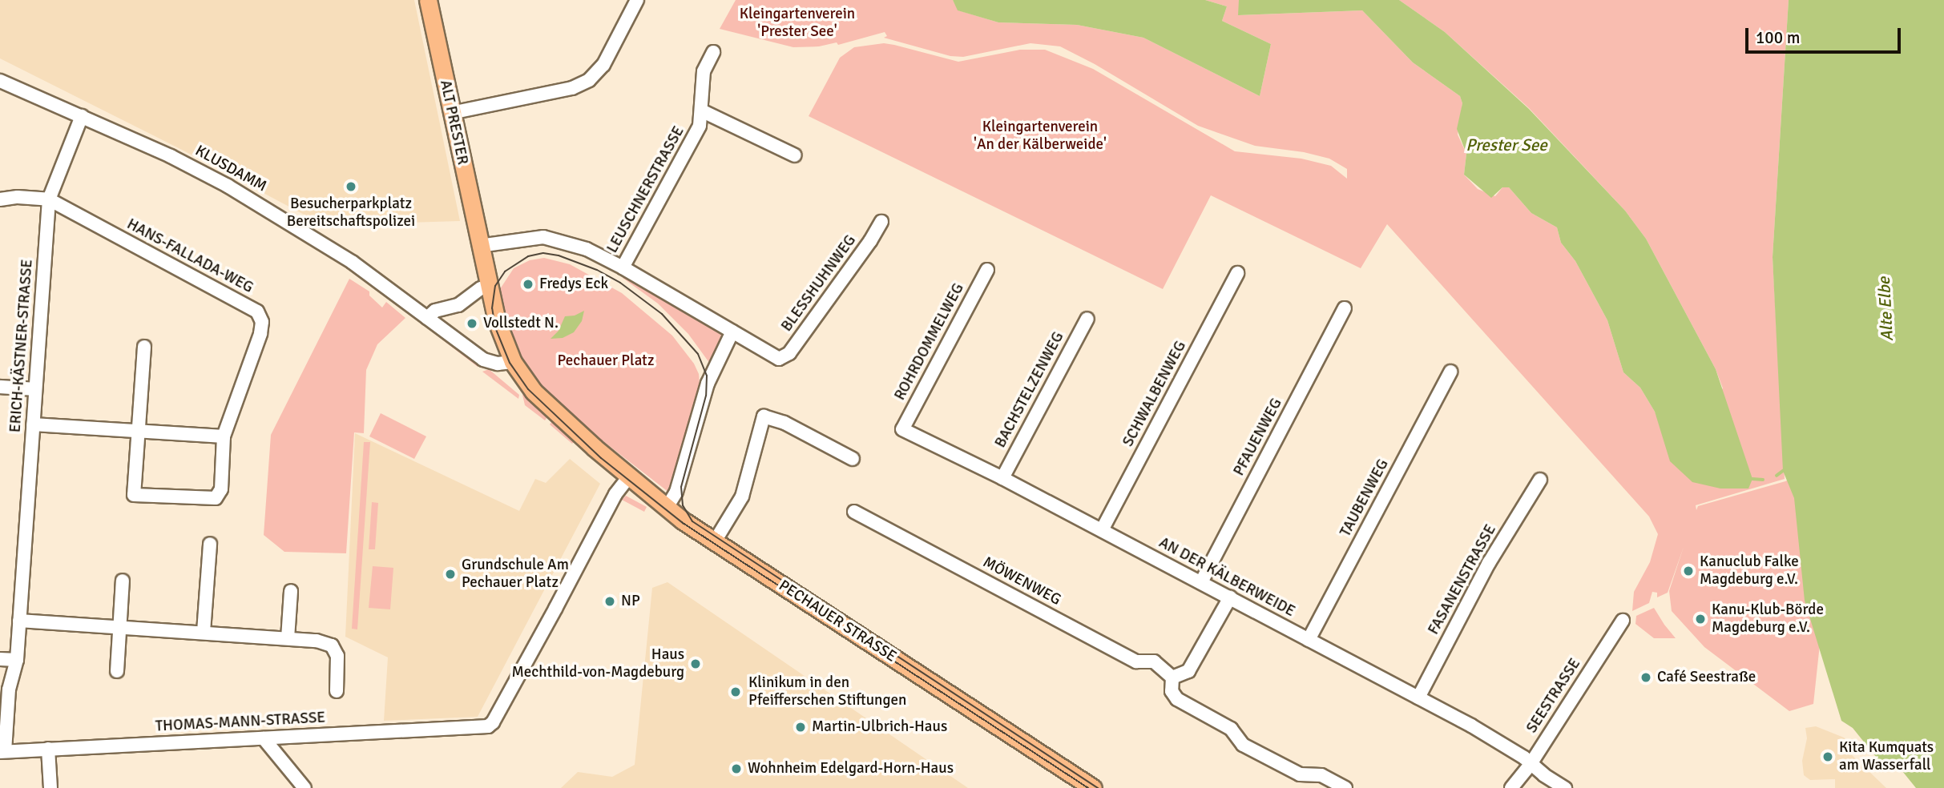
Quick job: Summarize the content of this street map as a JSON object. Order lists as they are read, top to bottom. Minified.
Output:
{"streets":{"main road":["ALT PRESTER","PECHAUER STRASSE"],"street":["KLUSDAMM","LEUSCHNERSTRASSE","HANS-FALLADA-WEG","BLESSHUHNWEG","ROHRDOMMELWEG","ERICH-KÄSTNER-STRASSE","BACHSTELZENWEG","SCHWALBENWEG","PFAUENWEG","TAUBENWEG","AN DER KÄLBERWEIDE","FASANENSTRASSE","MÖWENWEG","SEESTRASSE","THOMAS-MANN-STRASSE"]},"crossings":[["KLUSDAMM","ERICH-KÄSTNER-STRASSE"],["LEUSCHNERSTRASSE","BLESSHUHNWEG"],["HANS-FALLADA-WEG","ERICH-KÄSTNER-STRASSE"],["ROHRDOMMELWEG","AN DER KÄLBERWEIDE"],["ERICH-KÄSTNER-STRASSE","THOMAS-MANN-STRASSE"],["BACHSTELZENWEG","AN DER KÄLBERWEIDE"],["SCHWALBENWEG","AN DER KÄLBERWEIDE"],["PFAUENWEG","AN DER KÄLBERWEIDE"],["TAUBENWEG","AN DER KÄLBERWEIDE"],["AN DER KÄLBERWEIDE","FASANENSTRASSE"],["AN DER KÄLBERWEIDE","SEESTRASSE"]],"water":["Prester See","Alte Elbe"],"parks":["Kleingartenverein 'Prester See'","Kleingartenverein 'An der Kälberweide'","Pechauer Platz"],"places":["Besucherparkplatz Bereitschaftspolizei","Fredys Eck","Vollstedt N.","Kanuclub Falke Magdeburg e.V.","Grundschule Am Pechauer Platz","NP","Kanu-Klub-Börde Magdeburg e.V.","Haus Mechthild-von-Magdeburg","Café Seestraße","Klinikum in den Pfeifferschen Stiftungen","Martin-Ulbrich-Haus","Kita Kumquats am Wasserfall","Wohnheim Edelgard-Horn-Haus"],"scale_bar":"100 m"}
